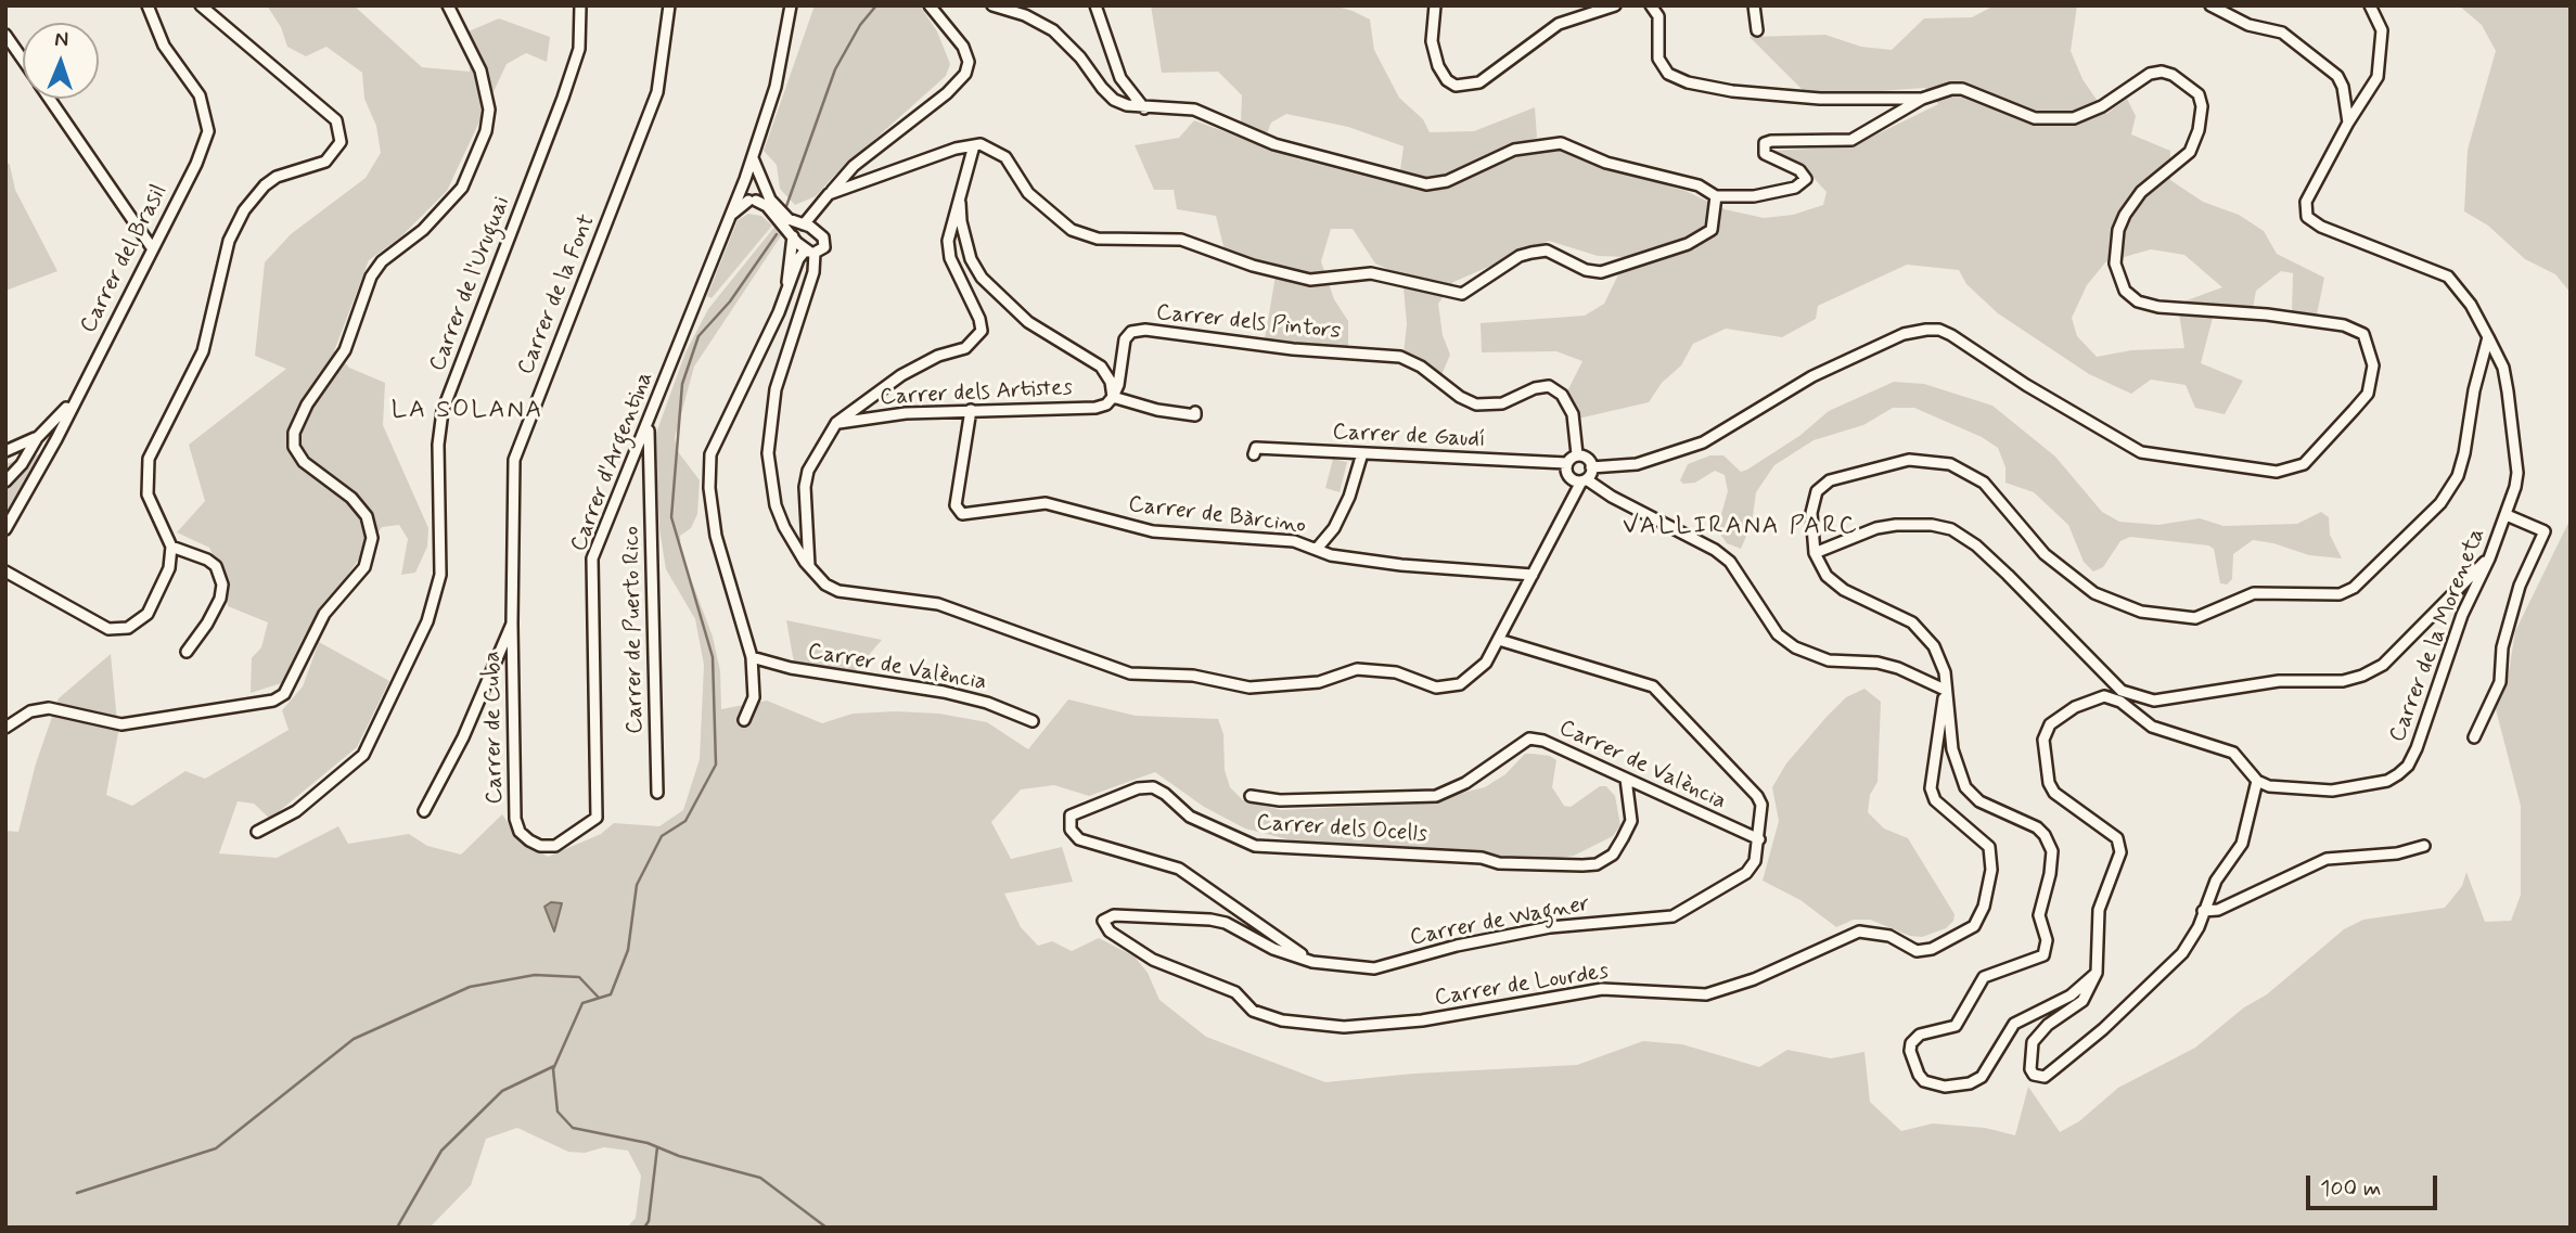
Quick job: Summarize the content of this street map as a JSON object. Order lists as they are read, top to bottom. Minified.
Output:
{"streets":{"street":["Carrer del Brasil","Carrer de l'Uruguai","Carrer de la Font","Carrer dels Pintors","Carrer dels Artistes","Carrer de Gaudí","Carrer d'Argentina","Carrer de Bàrcino","Carrer de Puerto Rico","Carrer de la Moreneta","Carrer de València","Carrer de Cuba","Carrer dels Ocells","Carrer de Wagner","Carrer de Lourdes"]},"crossings":[["Carrer de la Font","Carrer de Cuba"],["Carrer dels Pintors","Carrer dels Artistes"],["Carrer dels Pintors","Carrer de Gaudí"],["Carrer dels Artistes","Carrer de Bàrcino"],["Carrer d'Argentina","Carrer de Puerto Rico"],["Carrer d'Argentina","Carrer de Cuba"],["Carrer de València","Carrer dels Ocells"],["Carrer de València","Carrer de Wagner"],["Carrer dels Ocells","Carrer de Wagner"],["Carrer dels Ocells","Carrer de Lourdes"],["Carrer de Wagner","Carrer de Lourdes"]],"districts":["LA SOLANA","VALLIRANA PARC"],"scale_bar":"100 m","north":"top"}
